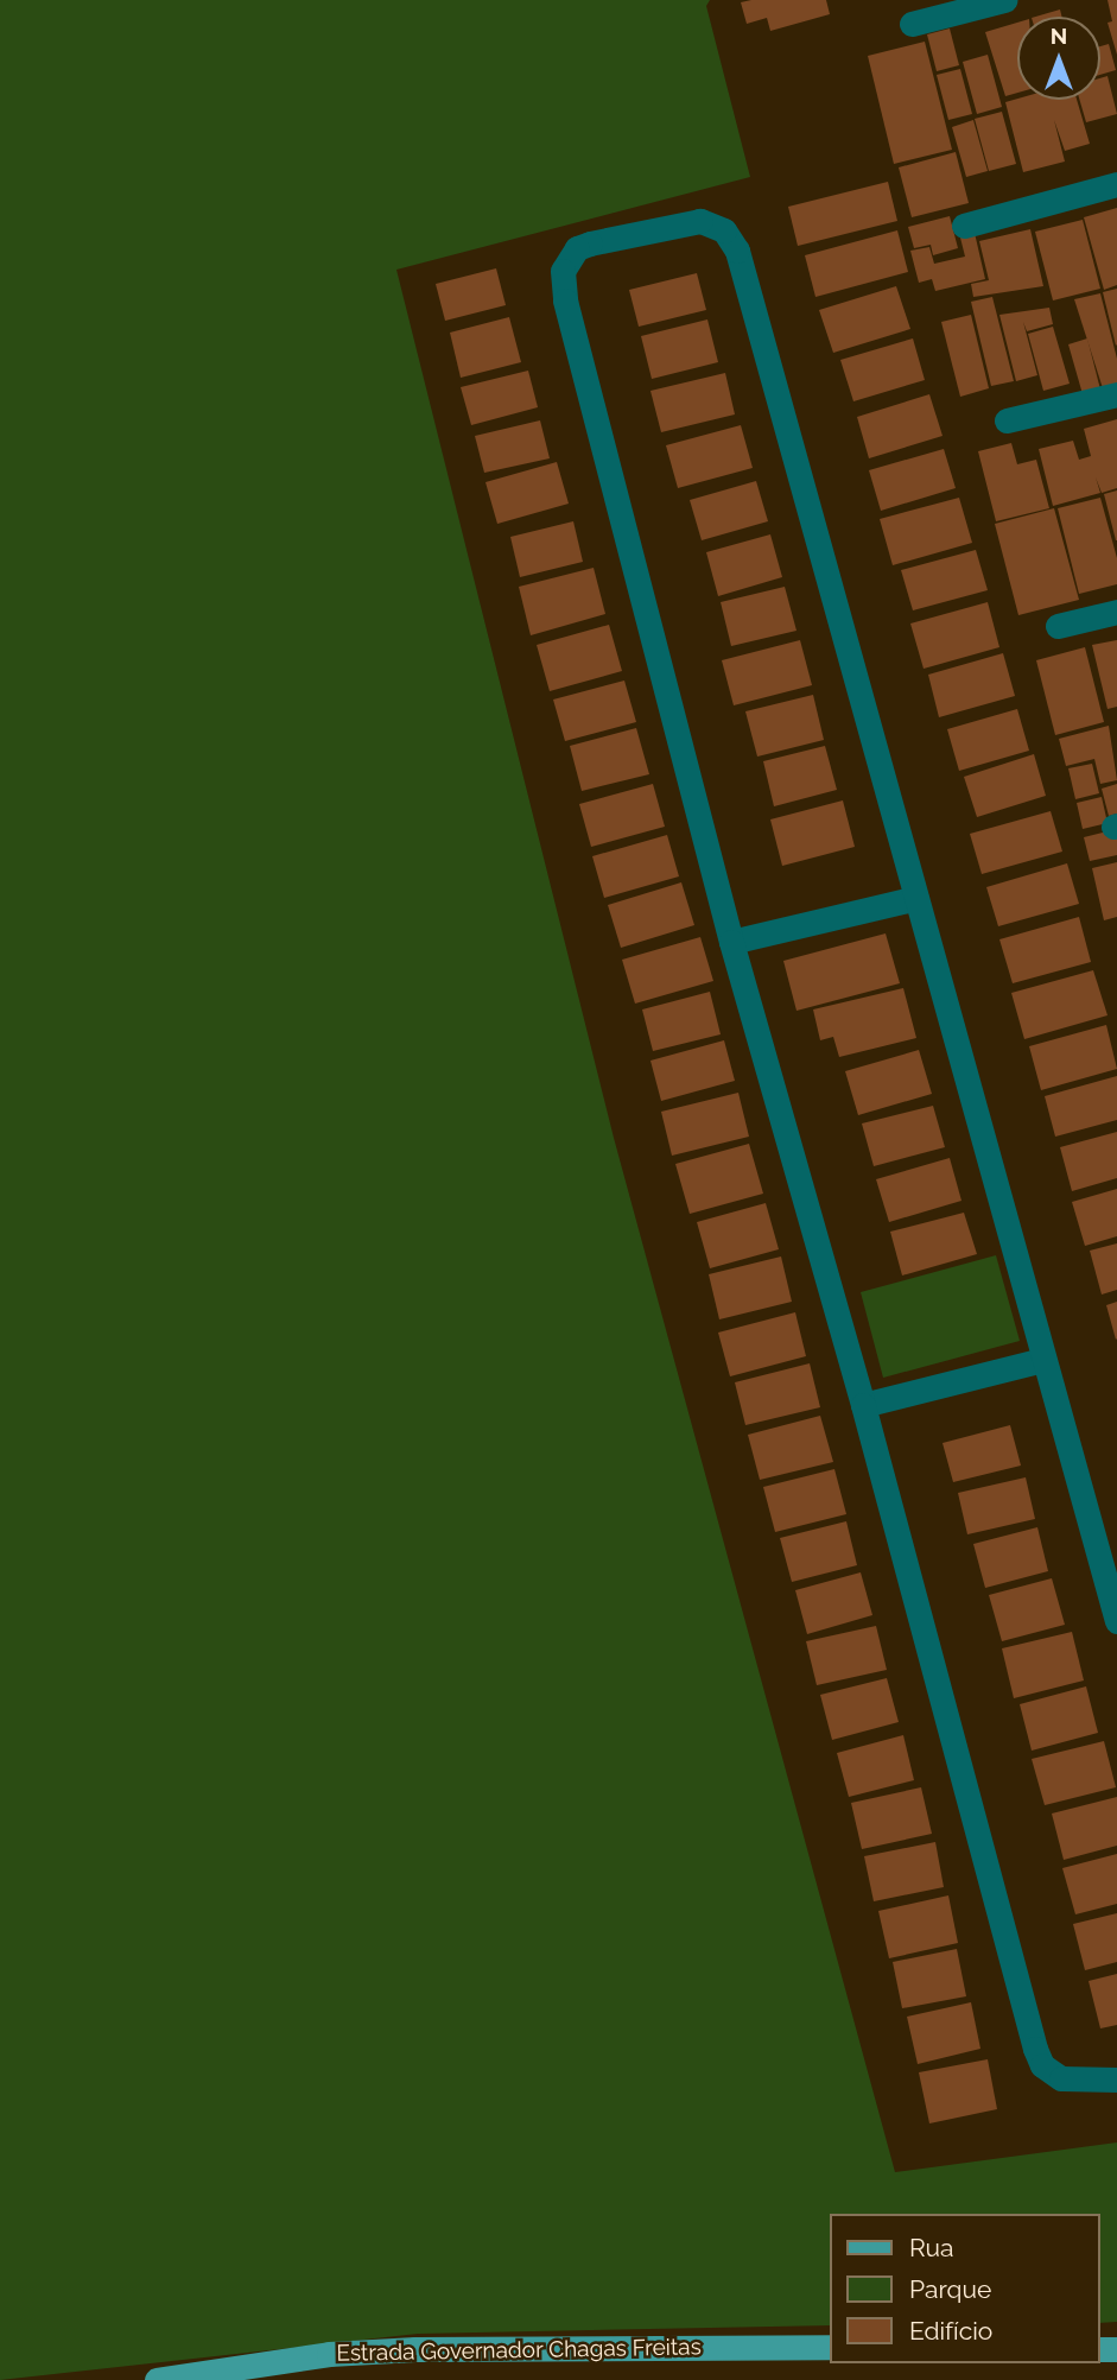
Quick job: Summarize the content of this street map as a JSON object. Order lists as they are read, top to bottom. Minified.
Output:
{"streets":{"main road":["Estrada Governador Chagas Freitas"]},"legend":["Rua","Parque","Edifício"],"north":"top"}
